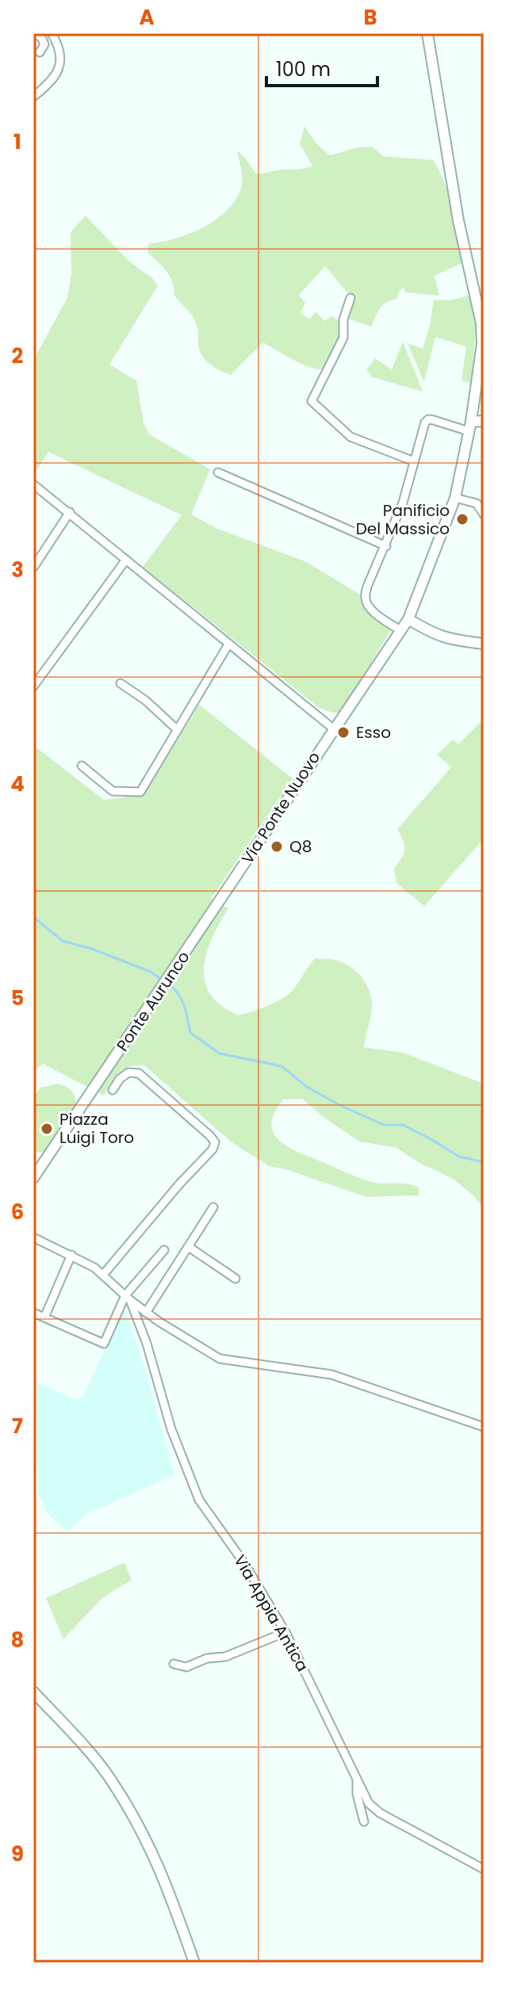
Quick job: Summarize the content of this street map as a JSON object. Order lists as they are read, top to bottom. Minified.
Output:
{"streets":{"street":["Via Ponte Nuovo","Ponte Aurunco","Via Appia Antica"]},"crossings":[["Via Ponte Nuovo","Ponte Aurunco"]],"places":["Panificio Del Massico","Esso","Q8","Piazza Luigi Toro"],"scale_bar":"100 m","grid":{"columns":["A","B"],"rows":["1","2","3","4","5","6","7","8","9"]}}
